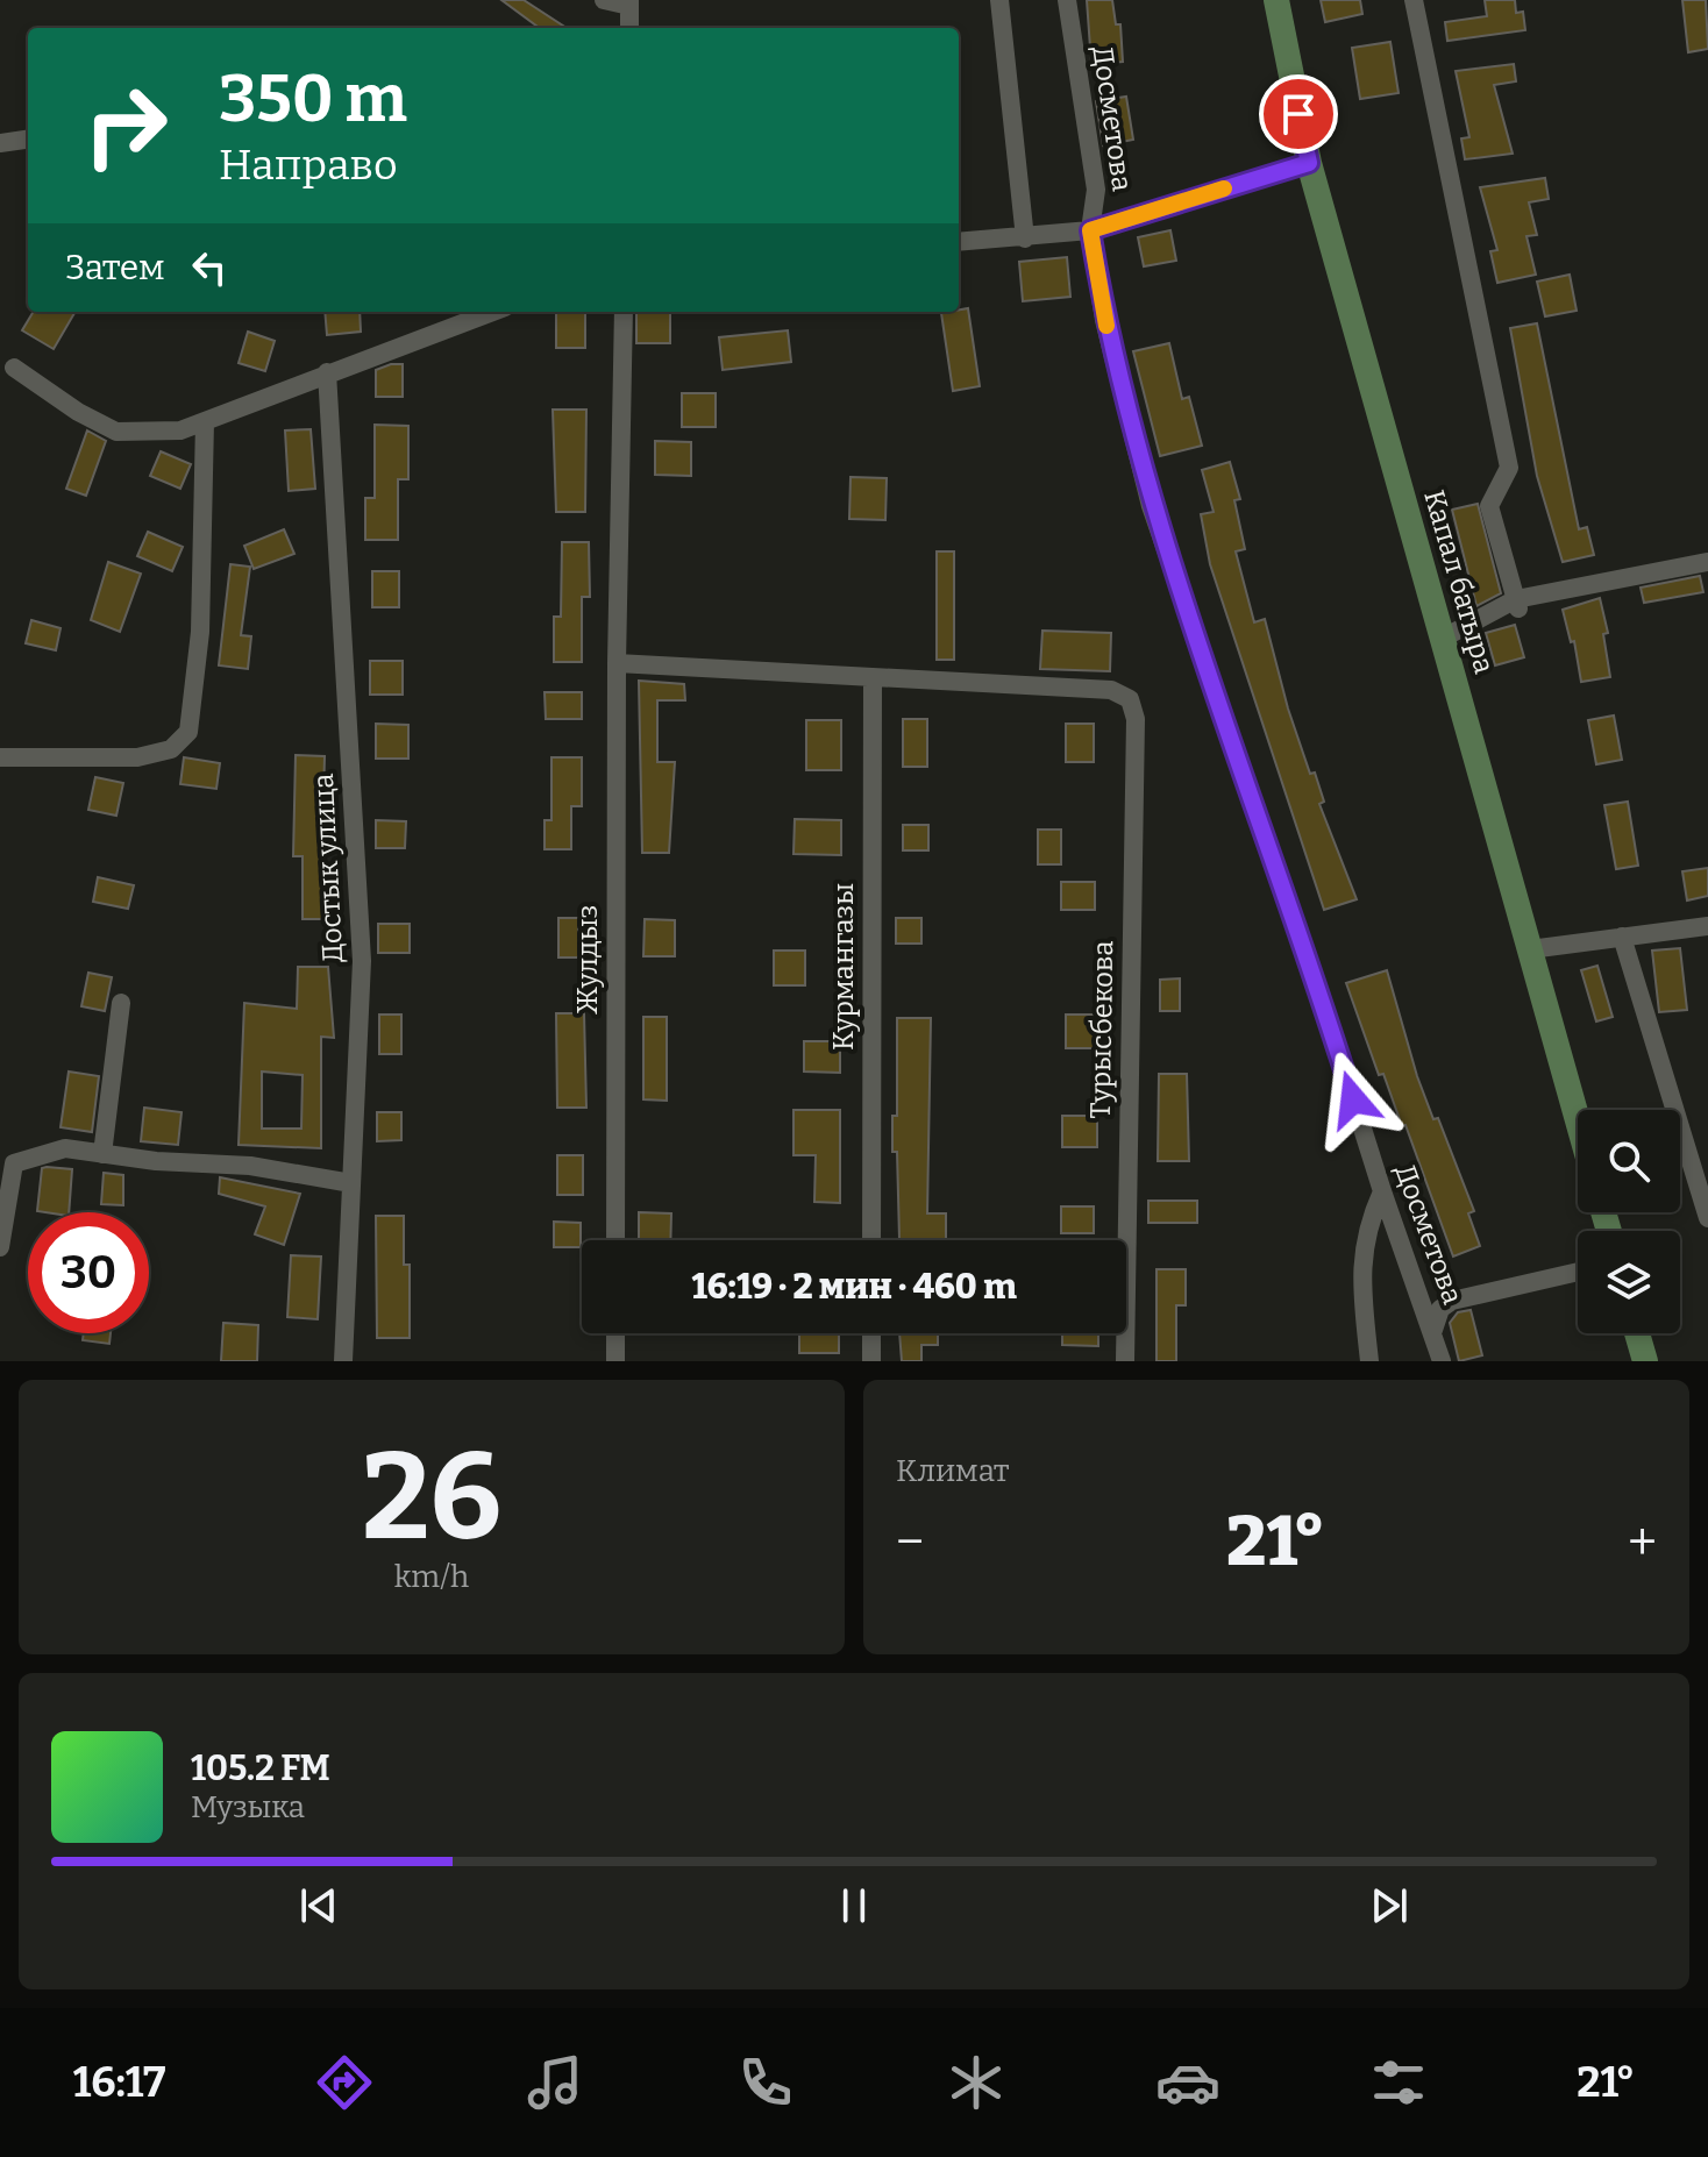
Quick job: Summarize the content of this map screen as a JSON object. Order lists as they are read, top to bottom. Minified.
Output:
{"streets":{"main road":["Капал батыра"],"street":["Досметова","Достык улица","Жулдыз","Курмангазы","Турысбекова"]},"crossings":[["Курмангазы","Турысбекова"]],"page":{"turn":["350 m","Направо"],"then":"Затем","limit":"30","trip":"16:19 · 2 мин · 460 m","tile":[["26","km/h"],"Климат"],"heat":["−","21°","+"],"song":["105.2 FM","Музыка"],"tabs":["16:17","21°"]}}
